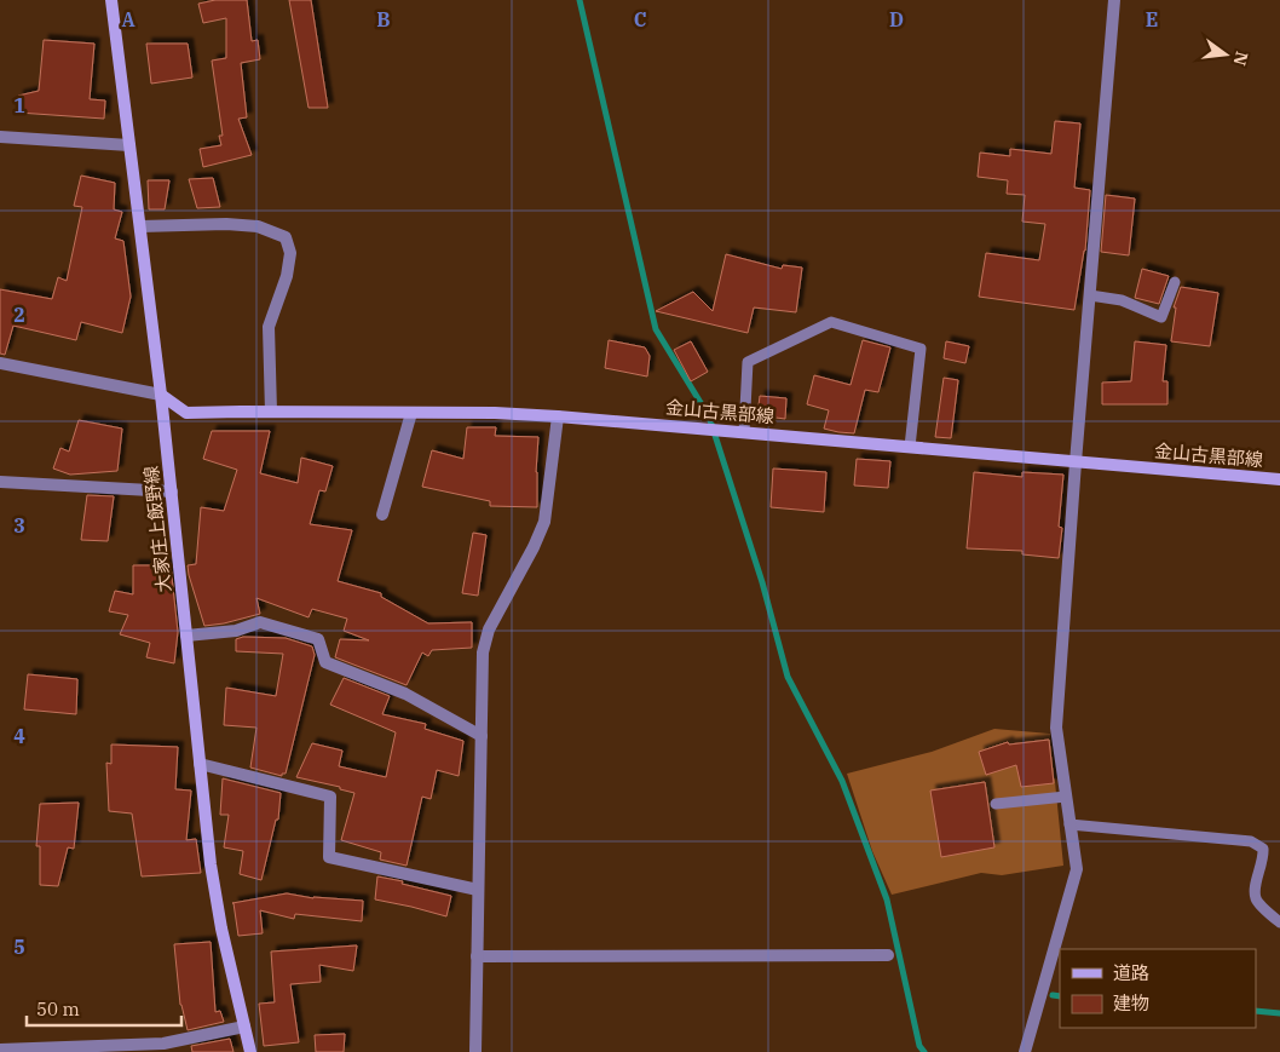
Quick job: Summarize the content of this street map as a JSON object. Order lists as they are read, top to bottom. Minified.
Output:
{"streets":{"main road":["金山古黒部線","大家庄上飯野線"]},"crossings":[["金山古黒部線","大家庄上飯野線"]],"legend":["道路","建物"],"scale_bar":"50 m","north":"right","grid":{"columns":["A","B","C","D","E"],"rows":["1","2","3","4","5"]}}
